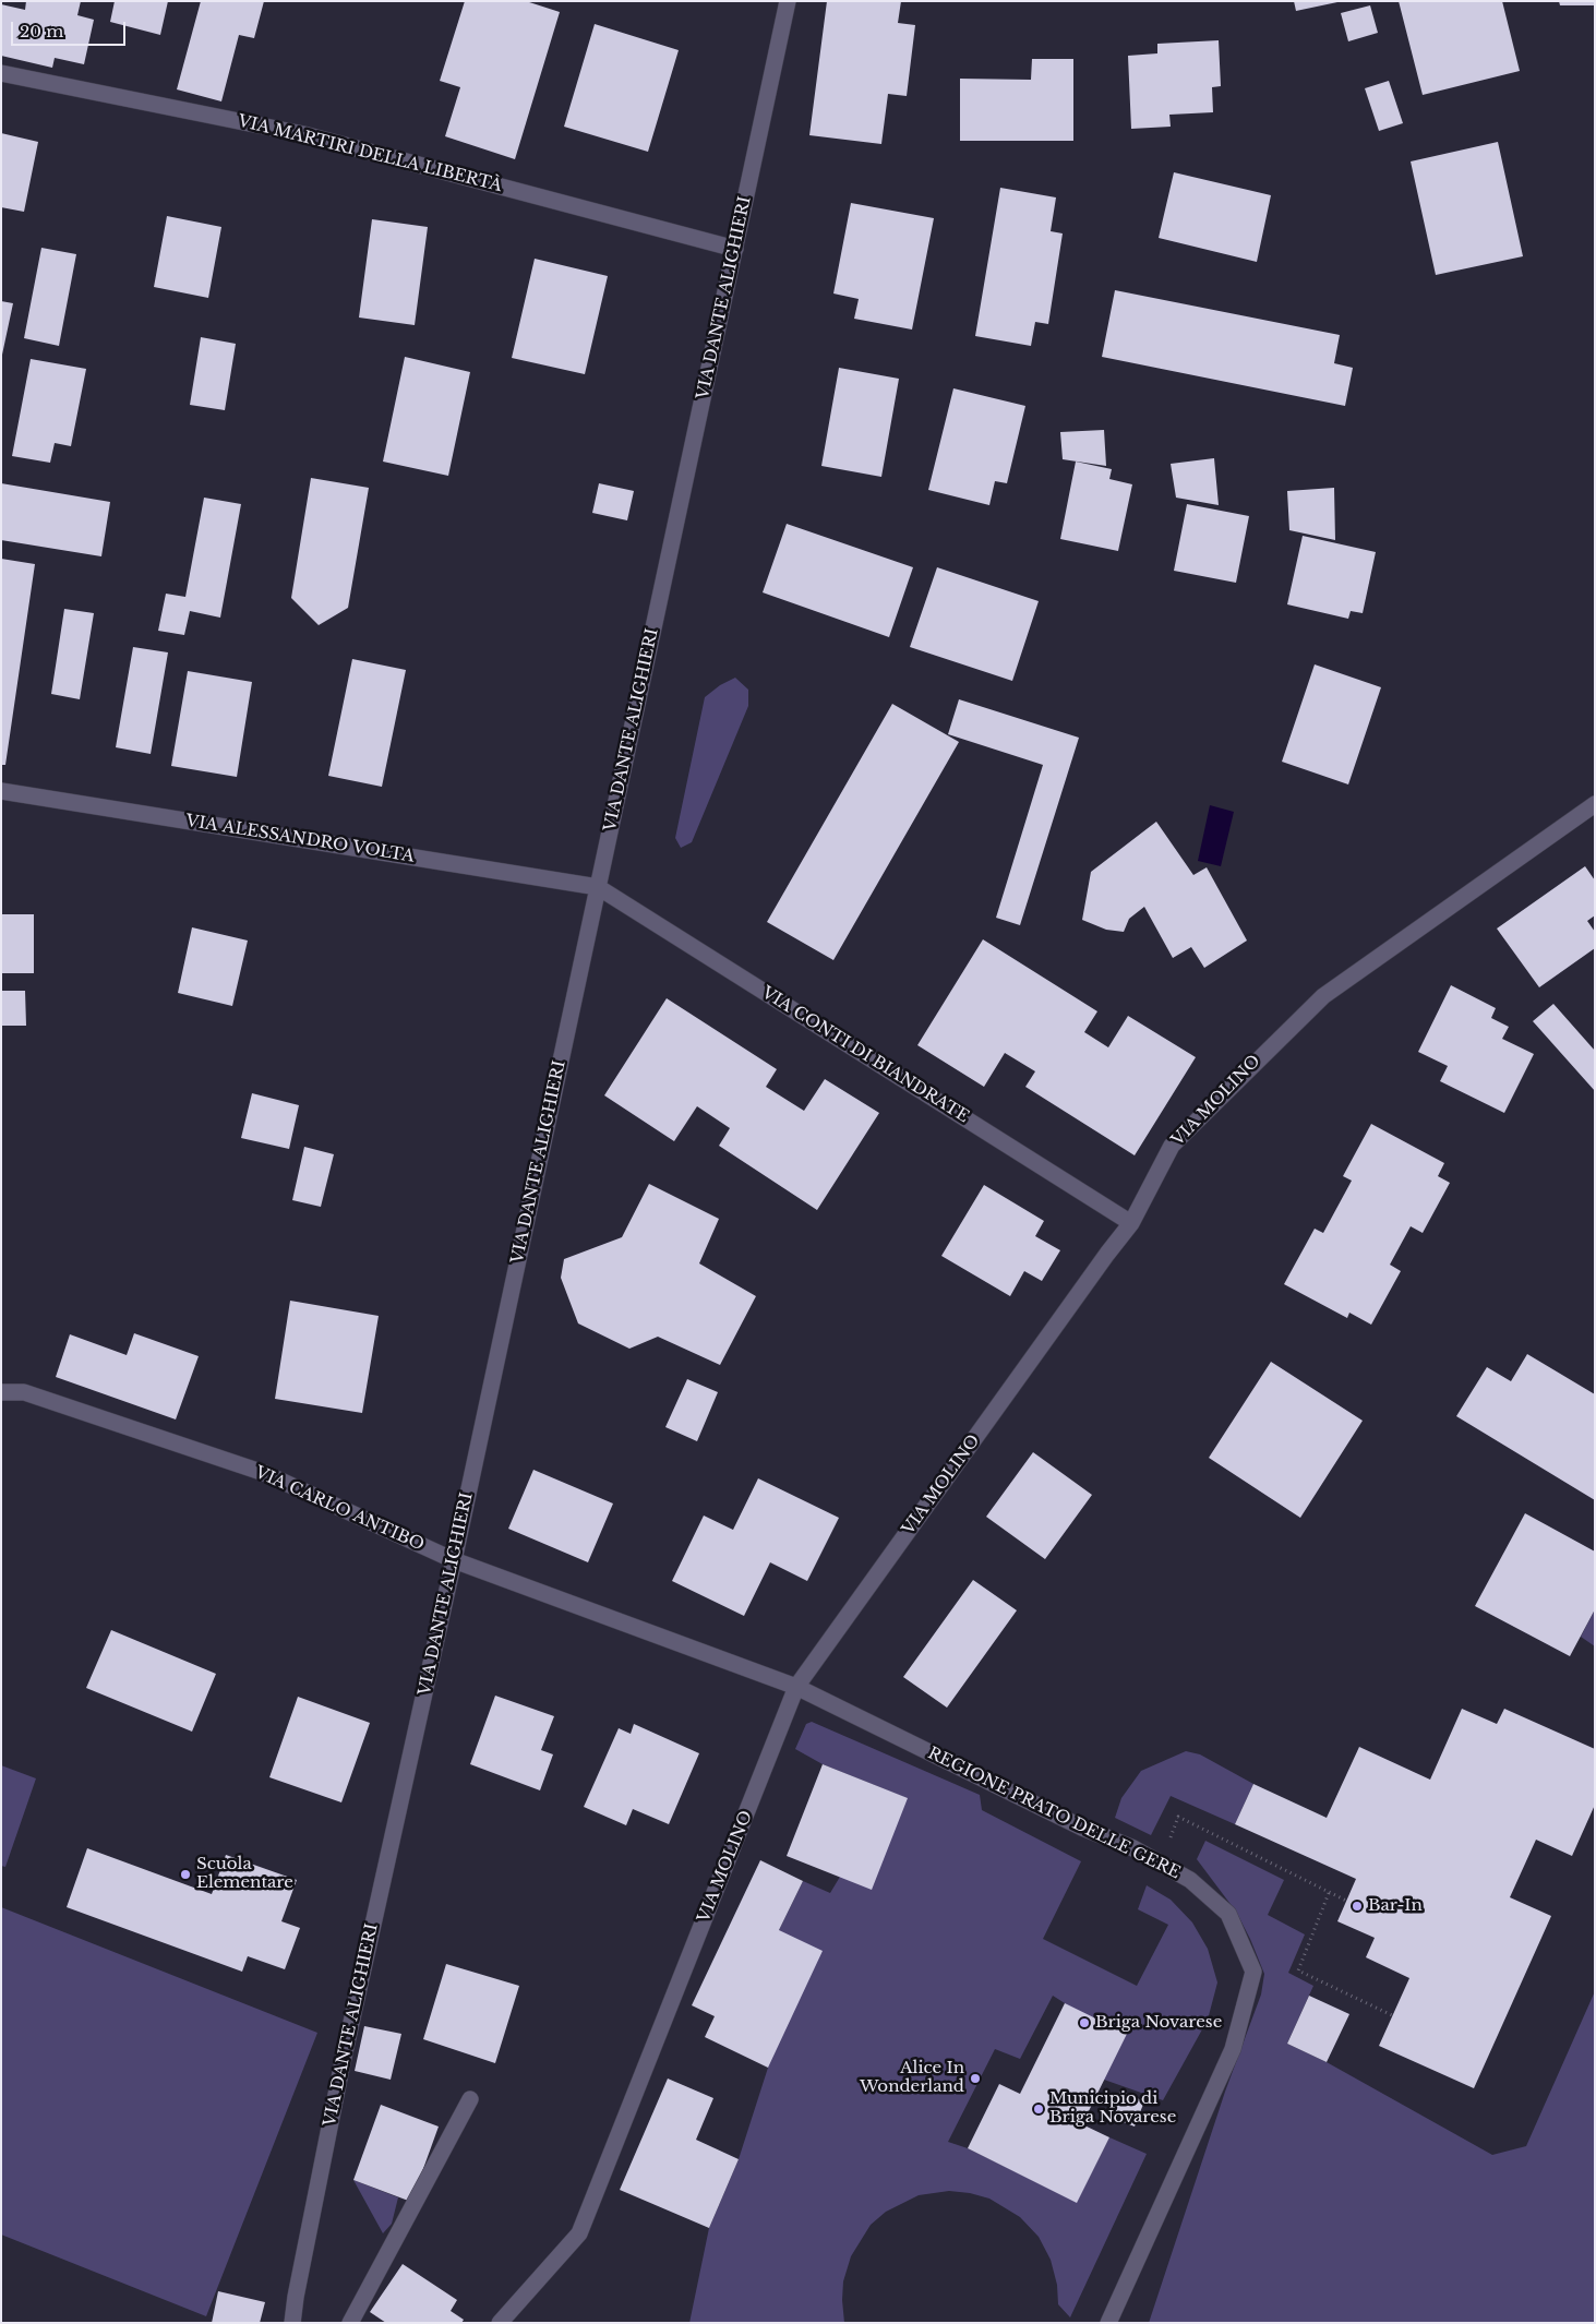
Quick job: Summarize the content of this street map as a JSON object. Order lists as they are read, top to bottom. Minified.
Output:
{"streets":{"street":["VIA MARTIRI DELLA LIBERTÀ","VIA DANTE ALIGHIERI","VIA ALESSANDRO VOLTA","VIA CONTI DI BIANDRATE","VIA MOLINO","VIA CARLO ANTIBO","REGIONE PRATO DELLE GERE"]},"crossings":[["VIA MARTIRI DELLA LIBERTÀ","VIA DANTE ALIGHIERI"],["VIA DANTE ALIGHIERI","VIA ALESSANDRO VOLTA"],["VIA DANTE ALIGHIERI","VIA CONTI DI BIANDRATE"],["VIA DANTE ALIGHIERI","VIA CARLO ANTIBO"],["VIA ALESSANDRO VOLTA","VIA CONTI DI BIANDRATE"],["VIA CONTI DI BIANDRATE","VIA MOLINO"],["VIA MOLINO","VIA CARLO ANTIBO"],["VIA MOLINO","REGIONE PRATO DELLE GERE"],["VIA CARLO ANTIBO","REGIONE PRATO DELLE GERE"]],"places":["Scuola Elementare","Bar-In","Briga Novarese","Alice In Wonderland","Municipio di Briga Novarese"],"scale_bar":"20 m"}
